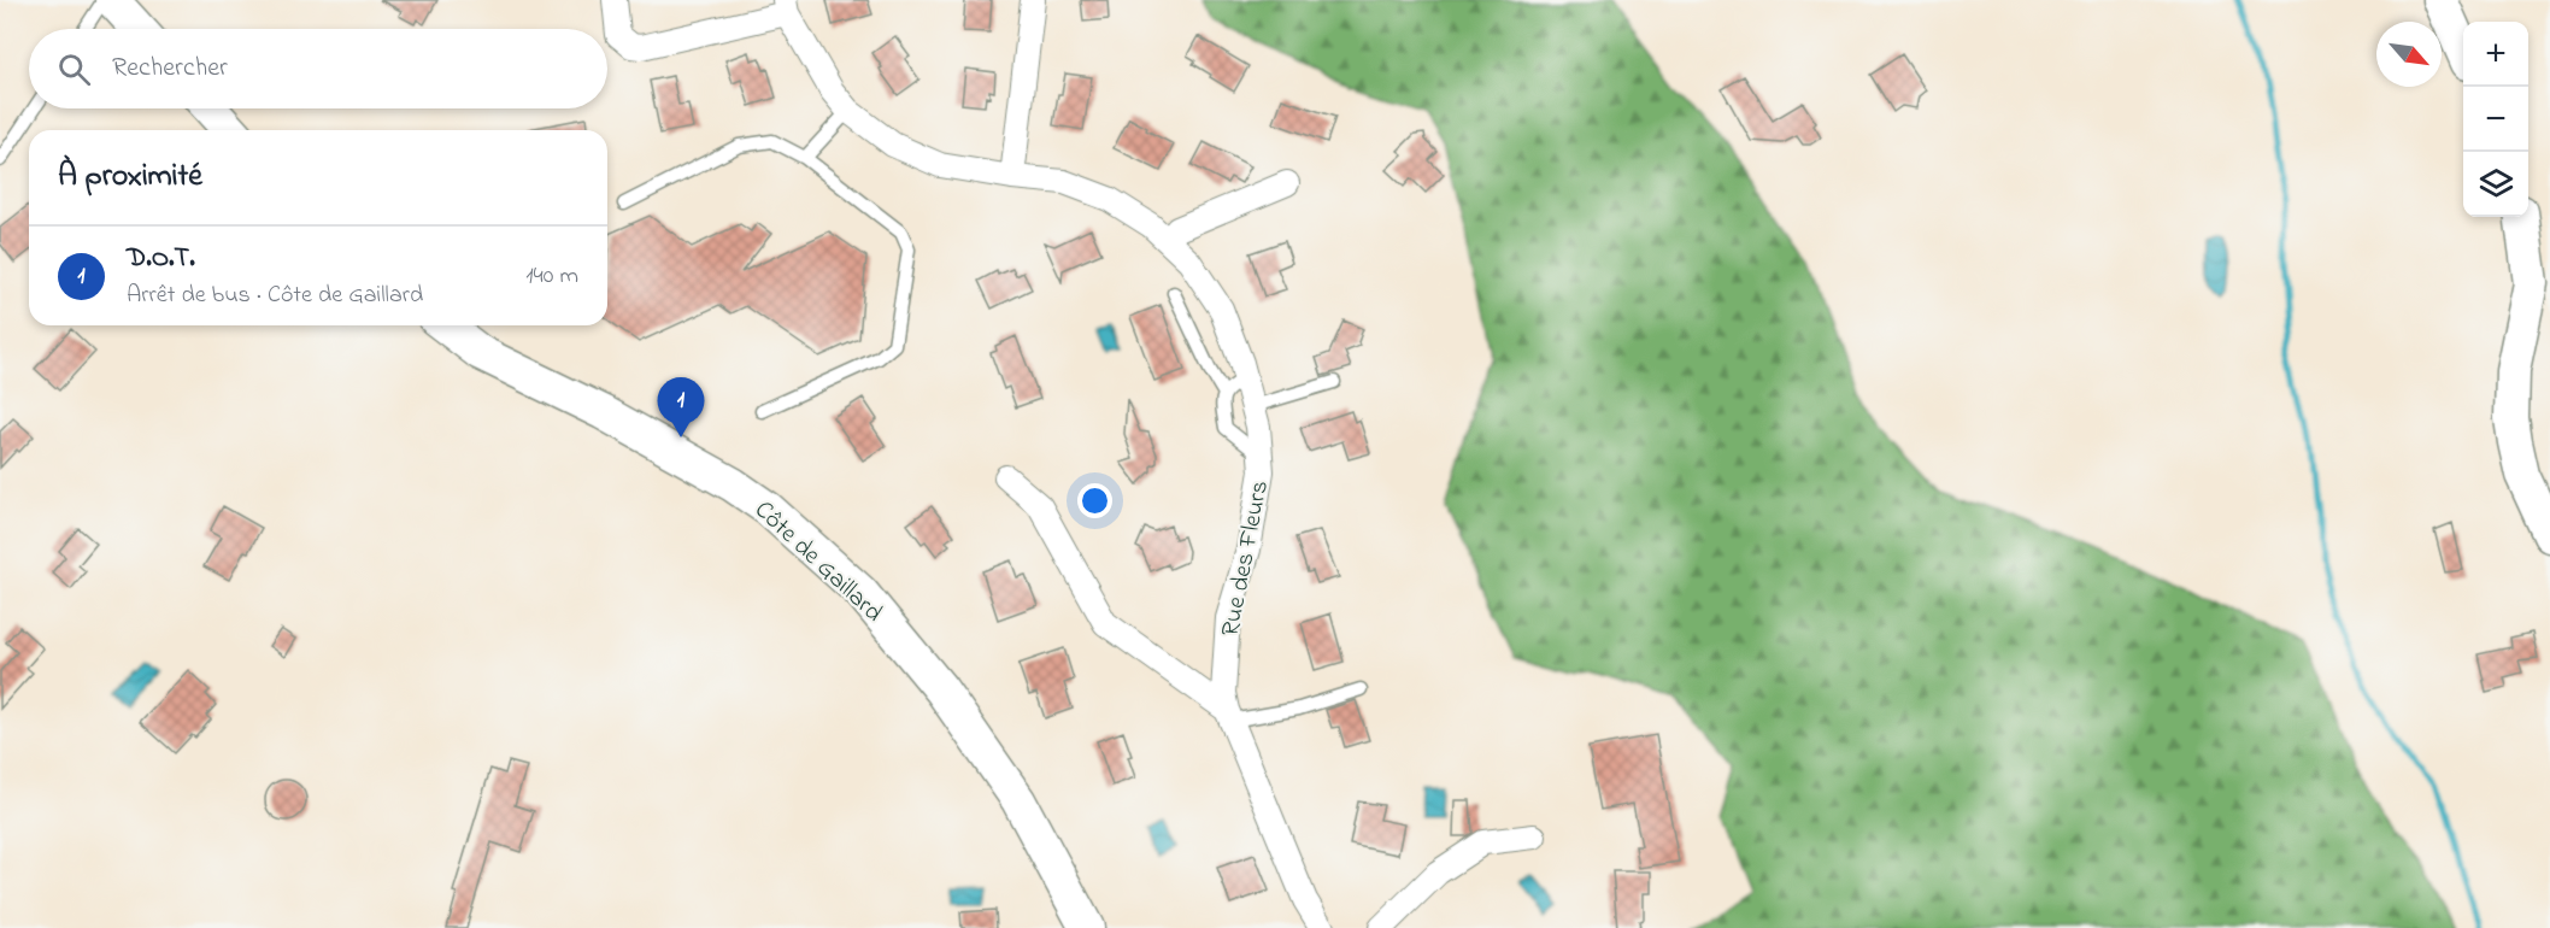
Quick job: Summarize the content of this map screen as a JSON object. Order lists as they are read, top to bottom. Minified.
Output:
{"streets":{"street":["Rue des Fleurs","Côte de Gaillard"]},"north":"bottom right","page":{"map_buttons":["+","−"],"search":"Rechercher","heading":"À proximité","list":[{"mark":"1","name":"D.O.T.","note":"Arrêt de bus · Côte de Gaillard","value":"140 m"}],"pins":"1"}}
